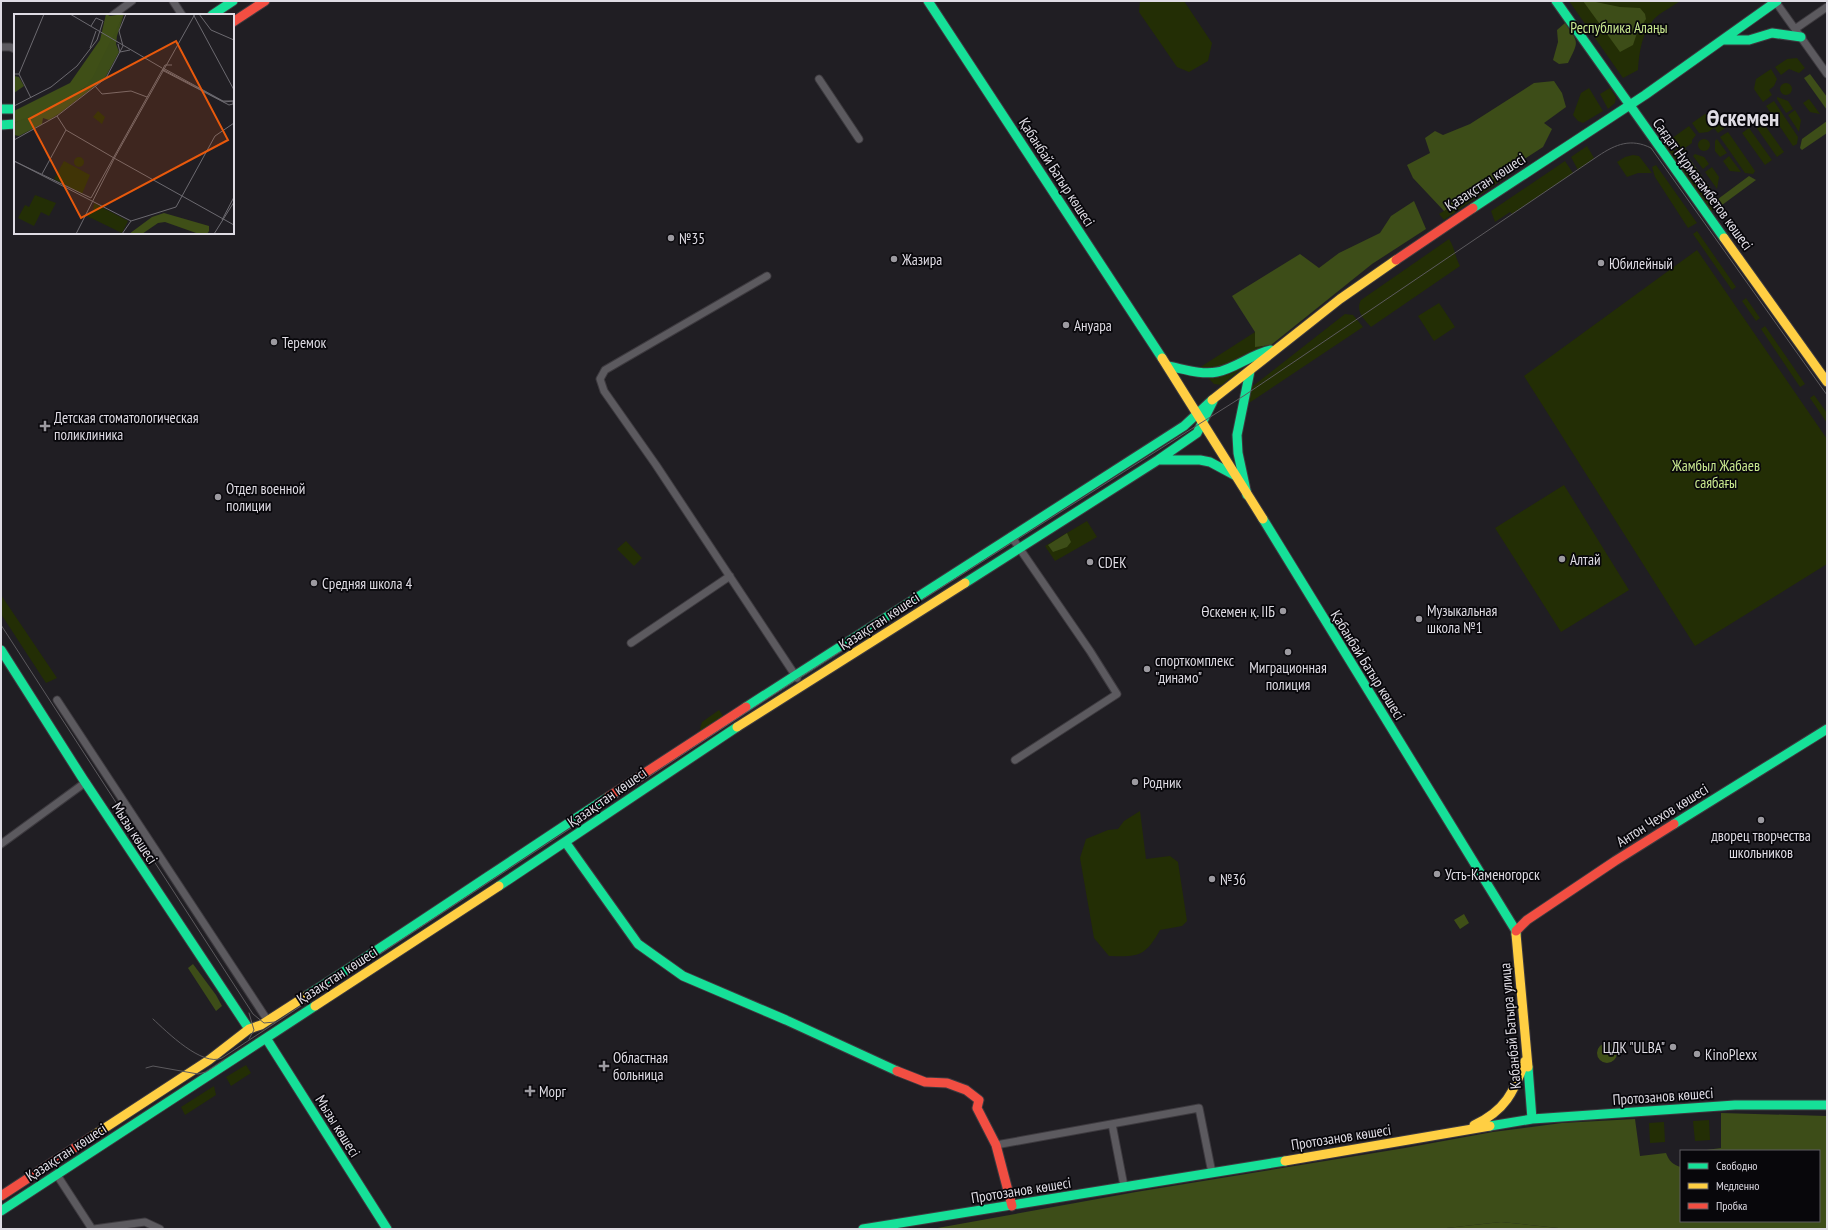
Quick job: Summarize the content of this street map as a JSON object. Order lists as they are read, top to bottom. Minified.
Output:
{"streets":{"main road":["Қабанбай Батыр көшесі","Қазақстан көшесі","Сағдат Нұрмағамбетов көшесі","Антон Чехов көшесі","Мызы көшесі","Кабанбай Батыра улица","Протозанов көшесі"]},"crossings":[["Қабанбай Батыр көшесі","Қазақстан көшесі"],["Қабанбай Батыр көшесі","Антон Чехов көшесі"],["Қабанбай Батыр көшесі","Кабанбай Батыра улица"],["Қазақстан көшесі","Сағдат Нұрмағамбетов көшесі"],["Қазақстан көшесі","Мызы көшесі"],["Антон Чехов көшесі","Кабанбай Батыра улица"],["Кабанбай Батыра улица","Протозанов көшесі"]],"districts":["Өскемен"],"parks":["Республика Алаңы","Жамбыл Жабаев саябағы"],"places":{"other":["№35","Жазира","Юбилейный","Ануара","Теремок","Отдел военной полиции","Алтай","CDEK","Средняя школа 4","Өскемен қ. ІІБ","Музыкальная школа №1","Миграционная полиция","спорткомплекс \"динамо\"","Родник","дворец творчества школьников","Усть-Каменогорск","№36","ЦДК \"ULBA\"","KinoPlexx"],"health":["Детская стоматологическая поликлиника","Областная больница","Морг"]},"legend":["Свободно","Медленно","Пробка"]}
